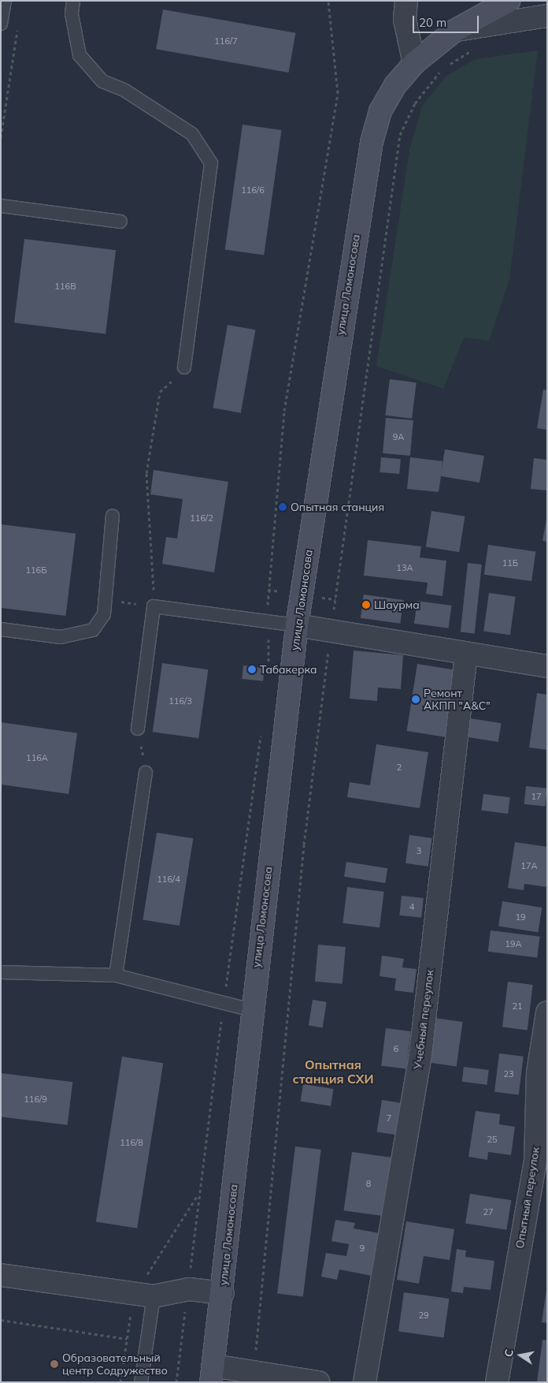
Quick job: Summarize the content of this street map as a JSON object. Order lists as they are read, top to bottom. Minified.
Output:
{"streets":{"main road":["улица Ломоносова"],"street":["Учебный переулок","Опытный переулок"]},"districts":["Опытная станция СХИ"],"places":["Опытная станция","Шаурма","Табакерка","Ремонт АКПП \"A&C\"","Образовательный центр Содружество"],"house_numbers":["116/7","116/6","116В","9А","116/2","11Б","13А","116Б","116/3","116А","2","17","3","17А","116/4","4","19","19А","21","6","23","116/9","7","25","116/8","8","27","9","29"],"scale_bar":"20 m","north":"left"}
